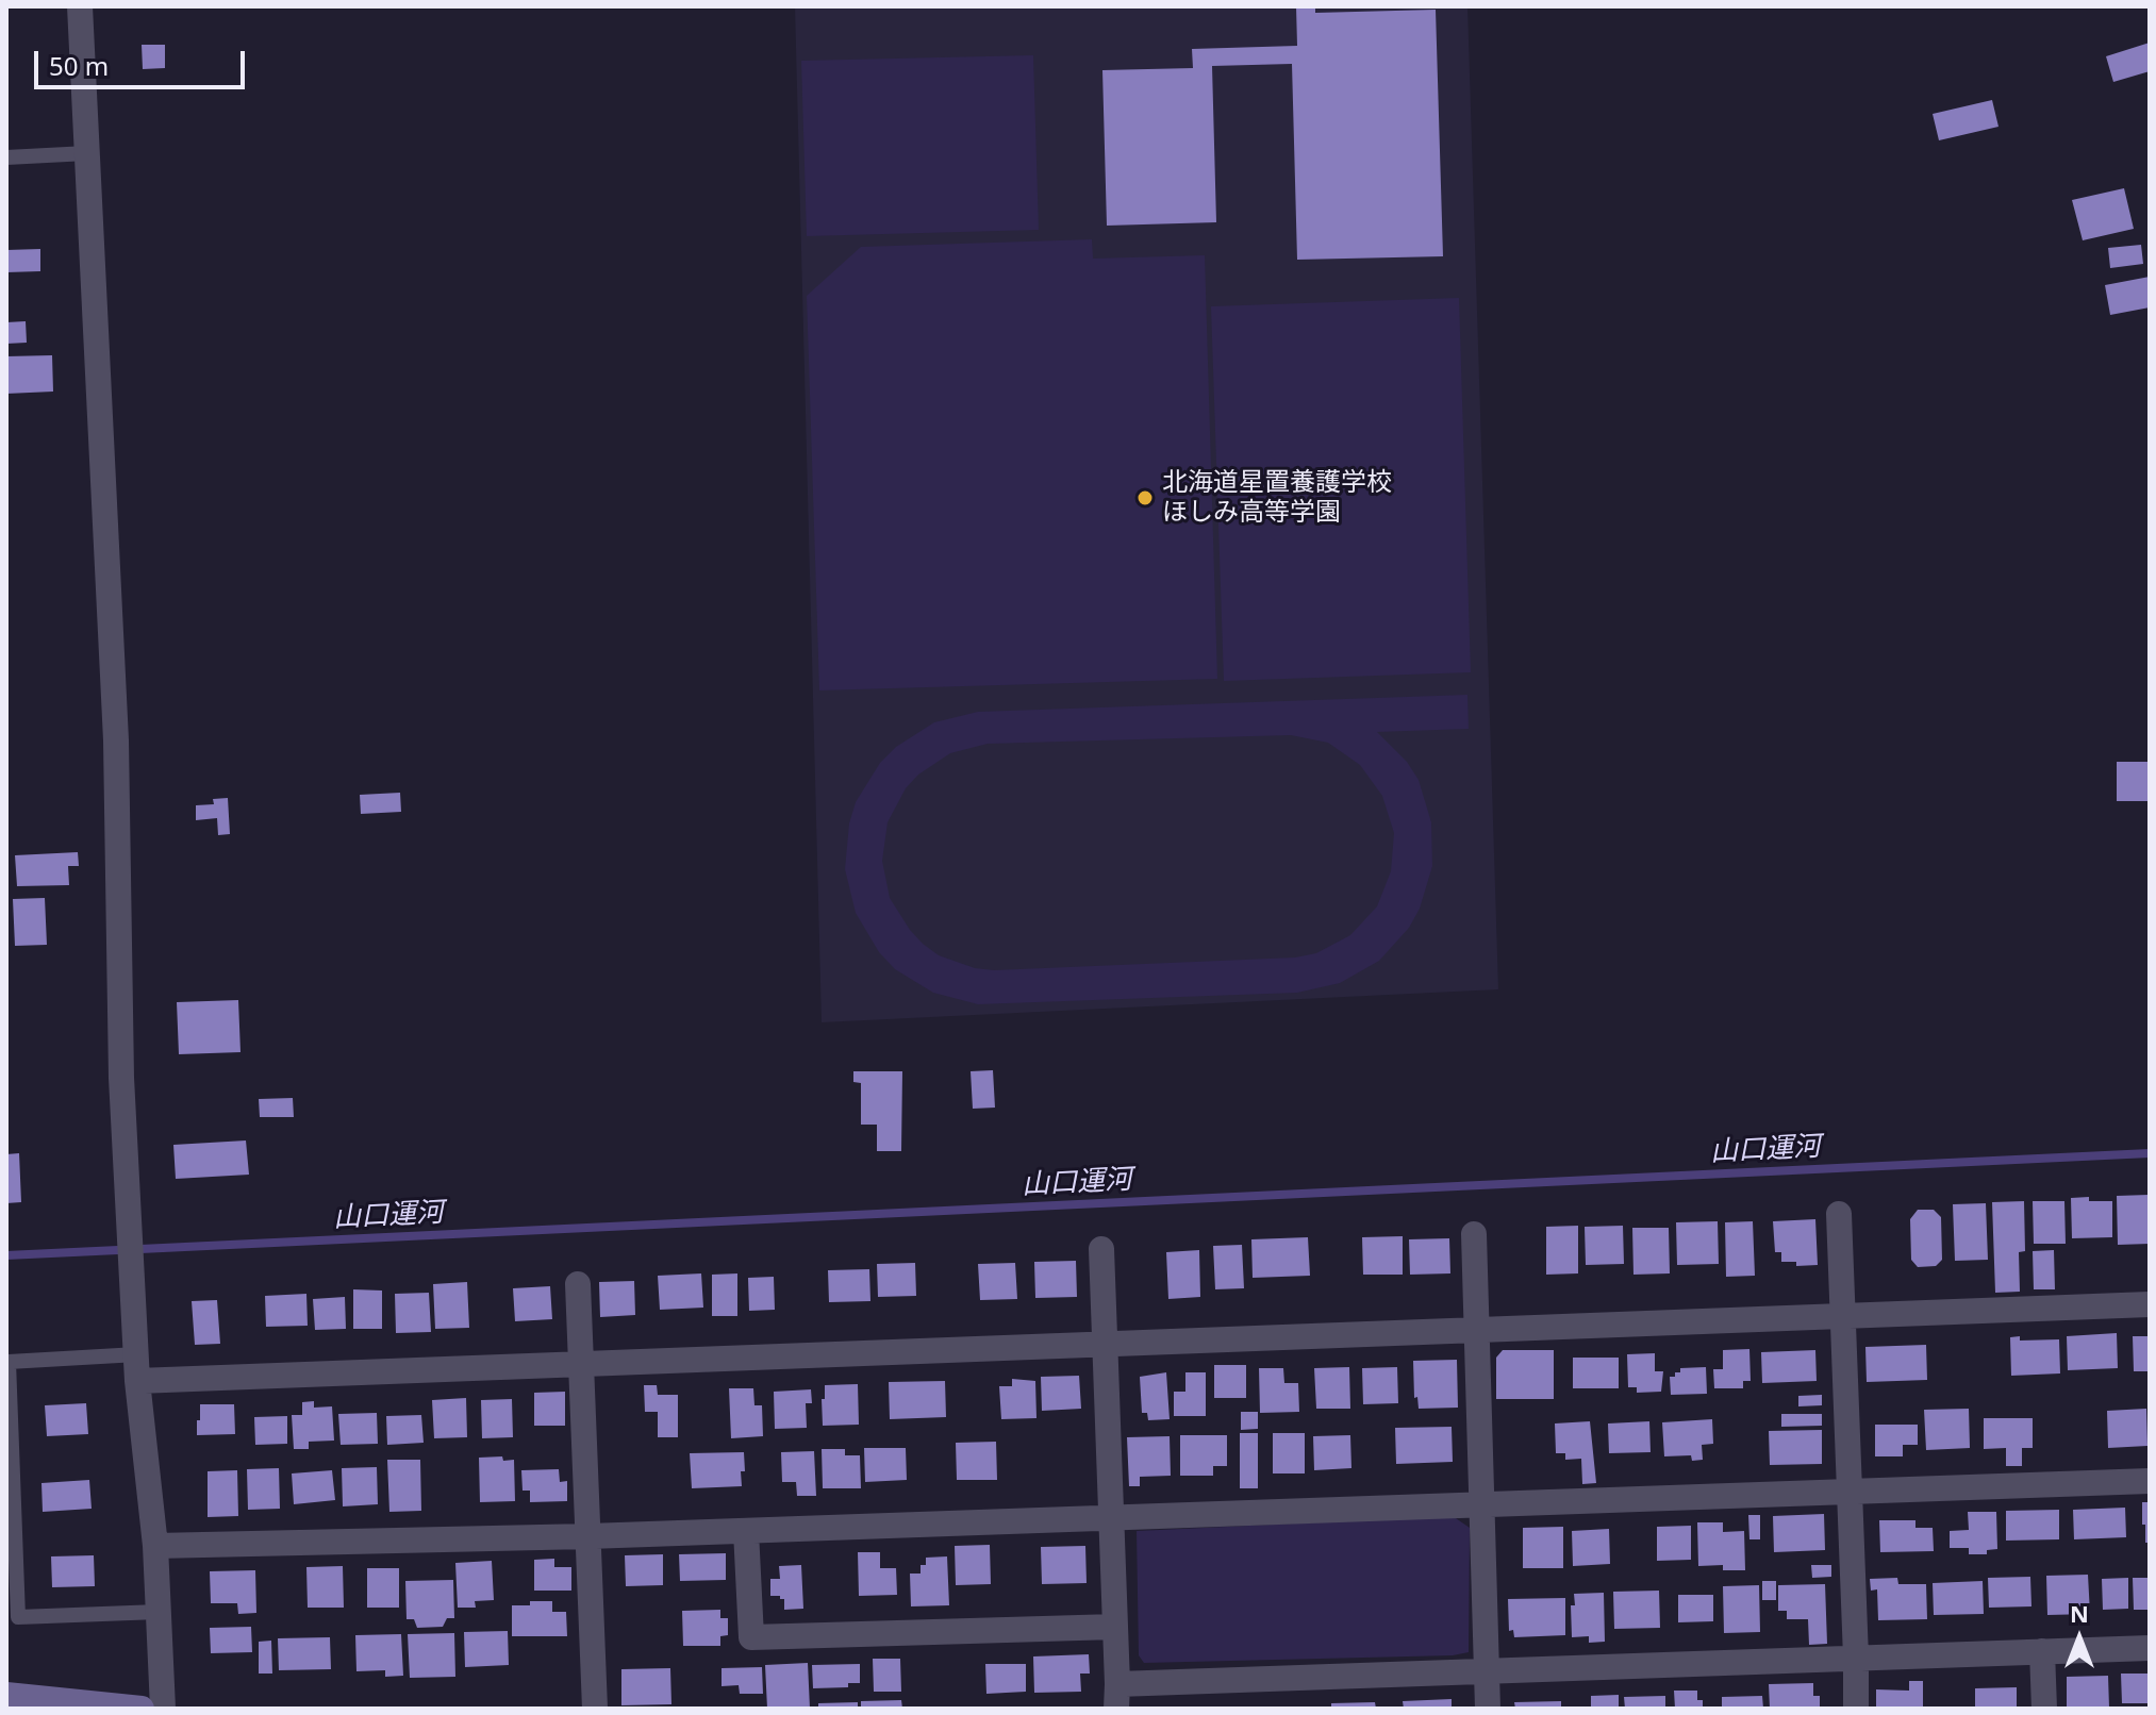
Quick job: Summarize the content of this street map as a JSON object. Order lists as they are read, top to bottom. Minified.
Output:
{"water":["山口運河"],"places":["北海道星置養護学校 ほしみ高等学園"],"scale_bar":"50 m","north":"top"}
